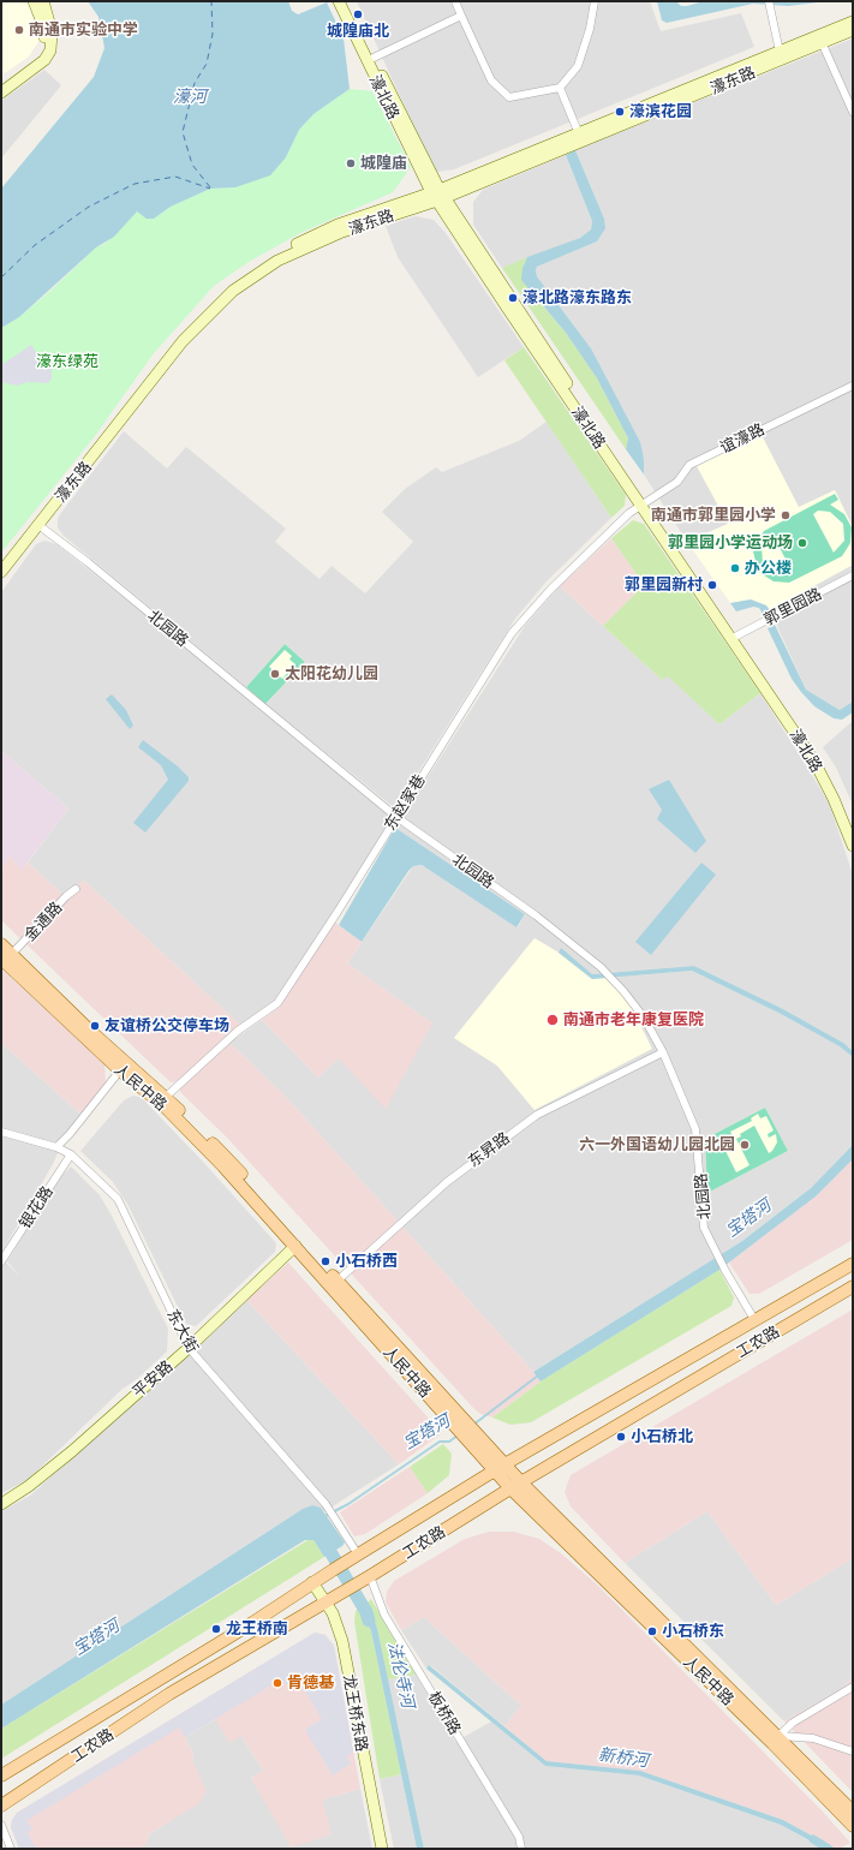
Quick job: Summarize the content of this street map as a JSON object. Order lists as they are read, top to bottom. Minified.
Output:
{"streets":{"main road":["人民中路","工农路"],"street":["濠东路","濠北路","谊濠路","郭里园路","北园路","东赵家巷","金通路","东昇路","银花路","东大街","平安路","龙王桥东路","板桥路"]},"crossings":[["濠东路","濠北路"],["濠东路","北园路"],["濠北路","谊濠路"],["濠北路","郭里园路"],["濠北路","东赵家巷"],["谊濠路","东赵家巷"],["北园路","东赵家巷"],["北园路","东昇路"],["北园路","工农路"],["东赵家巷","人民中路"],["金通路","人民中路"],["人民中路","东昇路"],["人民中路","工农路"],["人民中路","平安路"],["银花路","东大街"],["东大街","工农路"],["东大街","平安路"],["工农路","龙王桥东路"],["工农路","板桥路"]],"water":["濠河","宝塔河","法伦寺河","新桥河"],"parks":["濠东绿苑"],"places":["城隍庙北","南通市实验中学","濠滨花园","城隍庙","濠北路濠东路东","南通市郭里园小学","郭里园小学运动场","办公楼","郭里园新村","太阳花幼儿园","南通市老年康复医院","友谊桥公交停车场","六一外国语幼儿园北园","小石桥西","小石桥北","龙王桥南","小石桥东","肯德基"]}
